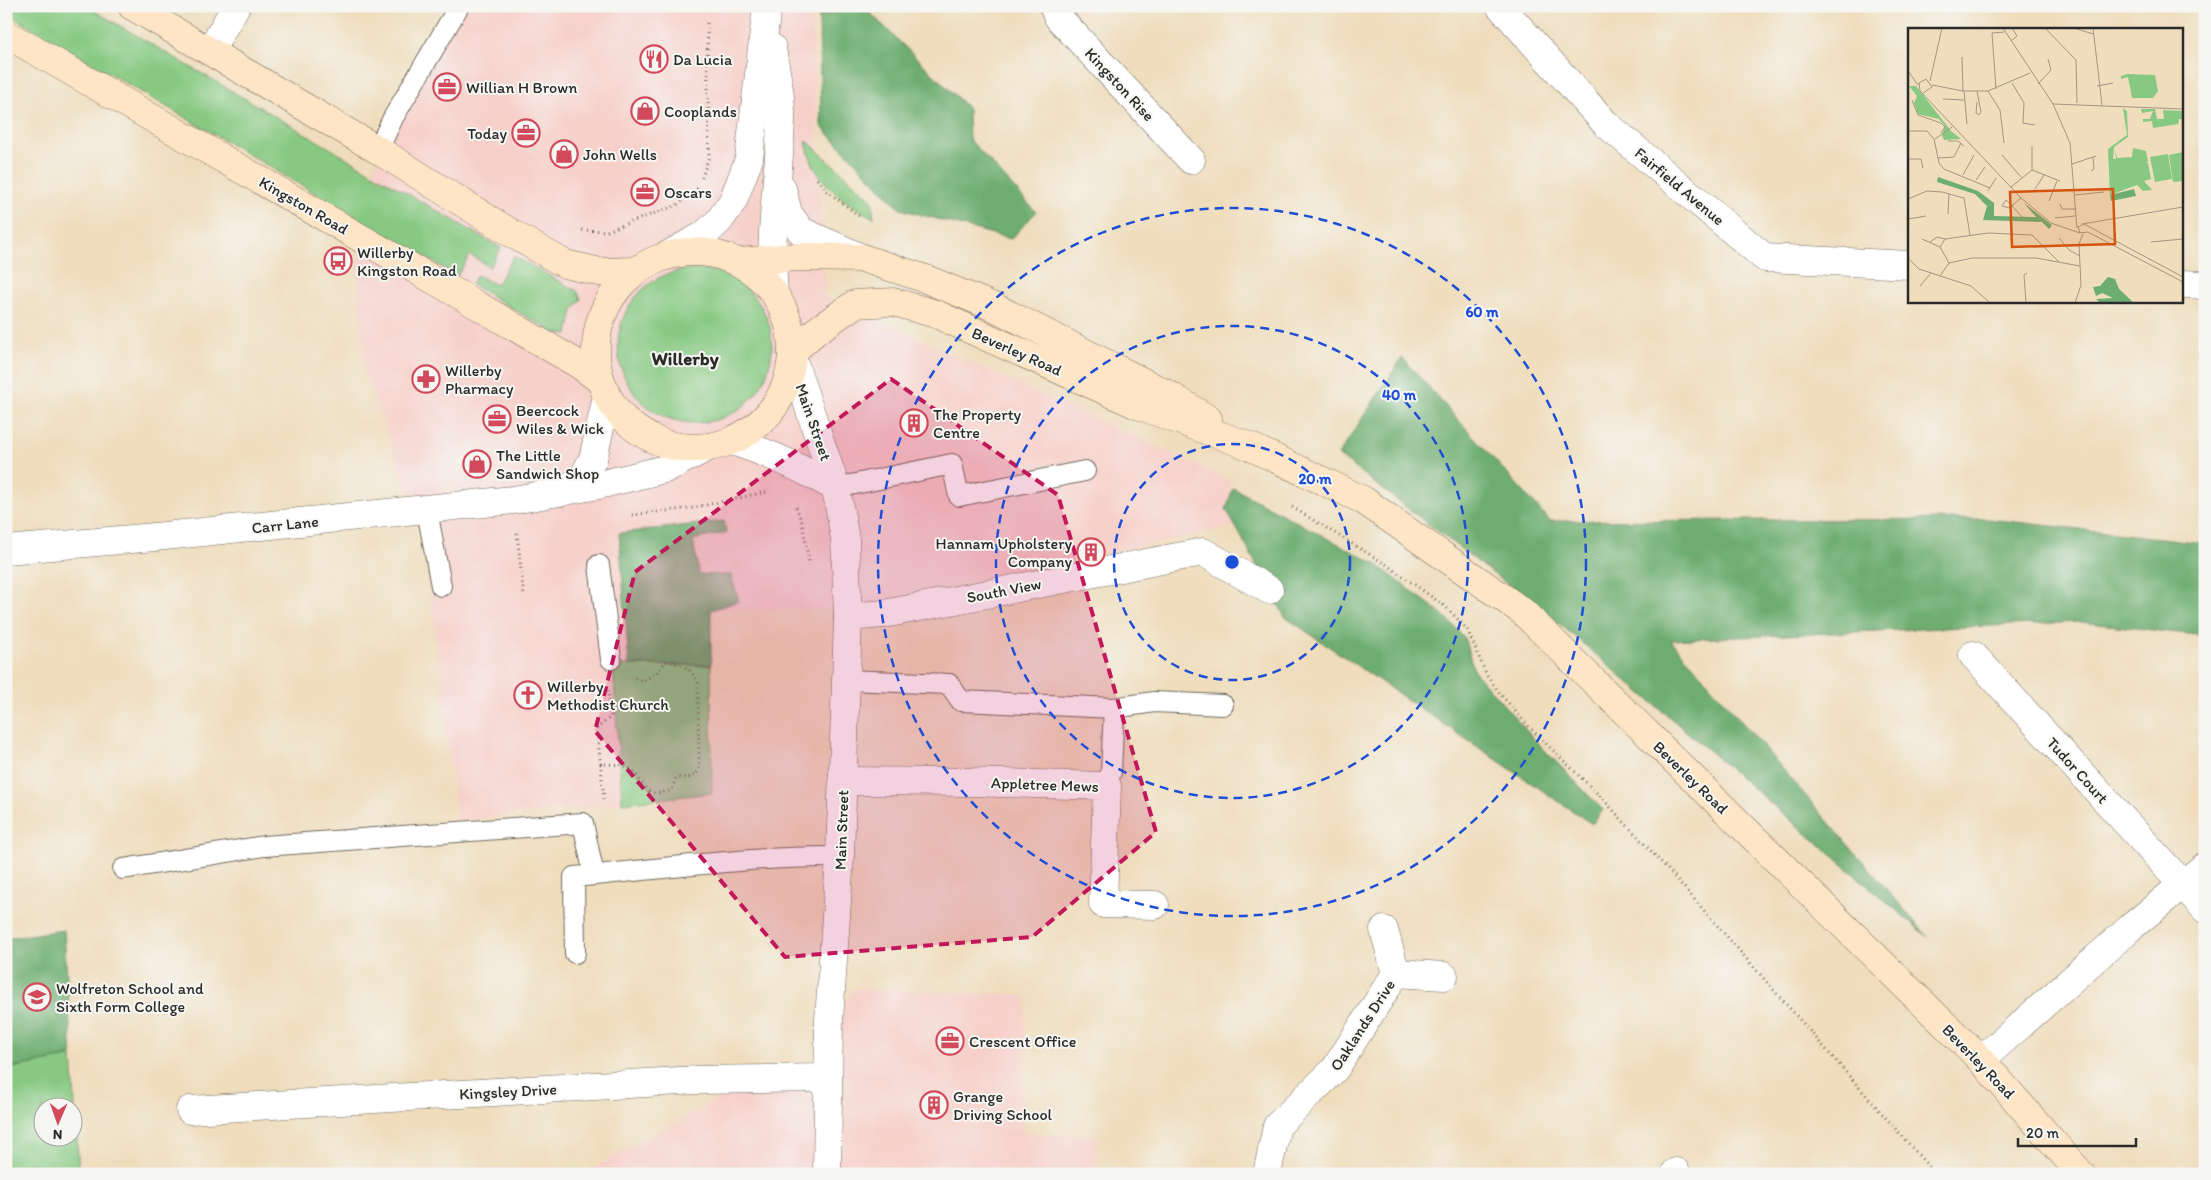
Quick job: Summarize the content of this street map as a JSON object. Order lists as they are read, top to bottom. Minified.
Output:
{"streets":{"main road":["Kingston Road","Beverley Road"],"street":["Kingston Rise","Fairfield Avenue","Main Street","Carr Lane","South View","Tudor Court","Appletree Mews","Oaklands Drive","Kingsley Drive"]},"crossings":[["Kingston Road","Carr Lane"],["Beverley Road","Main Street"],["Main Street","Carr Lane"],["Main Street","South View"],["Main Street","Appletree Mews"],["Main Street","Kingsley Drive"]],"districts":["Willerby"],"places":{"restaurant":["Da Lucia"],"office":["Willian H Brown","Today","Oscars","Beercock Wiles & Wick","Crescent Office"],"shop":["Cooplands","John Wells","The Little Sandwich Shop"],"bus stop":["Willerby Kingston Road"],"pharmacy":["Willerby Pharmacy"],"building":["The Property Centre","Hannam Upholstery Company","Grange Driving School"],"church":["Willerby Methodist Church"],"school or university":["Wolfreton School and Sixth Form College"]},"scale_bar":"20 m","north":"bottom","rings":["60 m","40 m","20 m"]}
